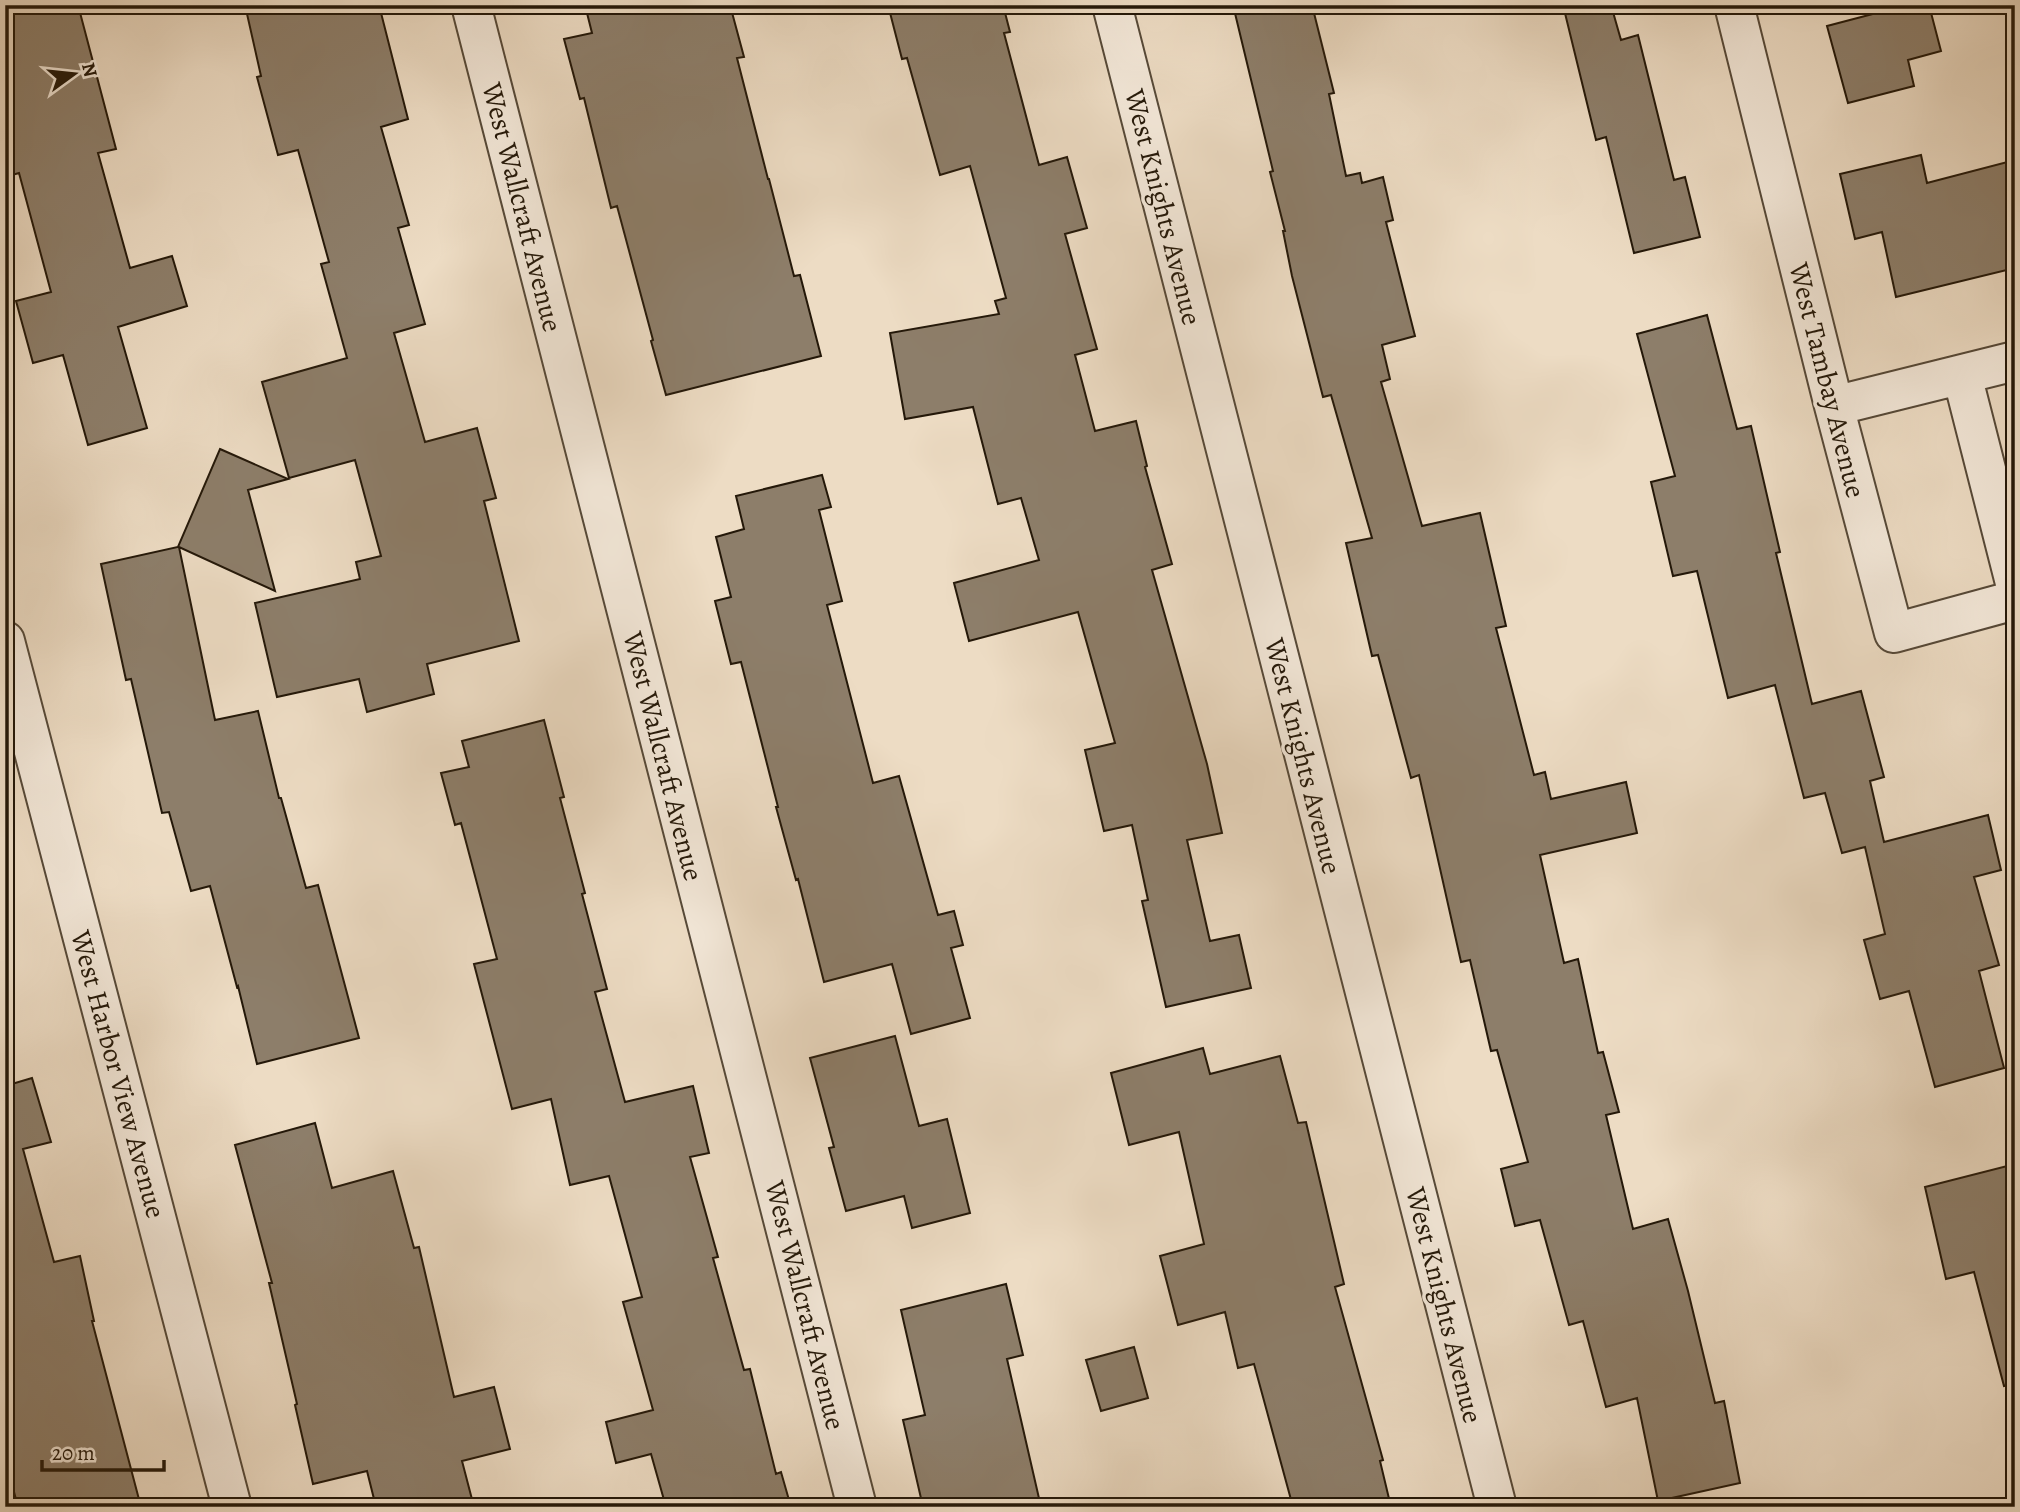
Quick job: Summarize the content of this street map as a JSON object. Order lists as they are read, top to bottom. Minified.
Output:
{"streets":{"street":["West Wallcraft Avenue","West Knights Avenue","West Tambay Avenue","West Harbor View Avenue"]},"scale_bar":"20 m","north":"right"}
